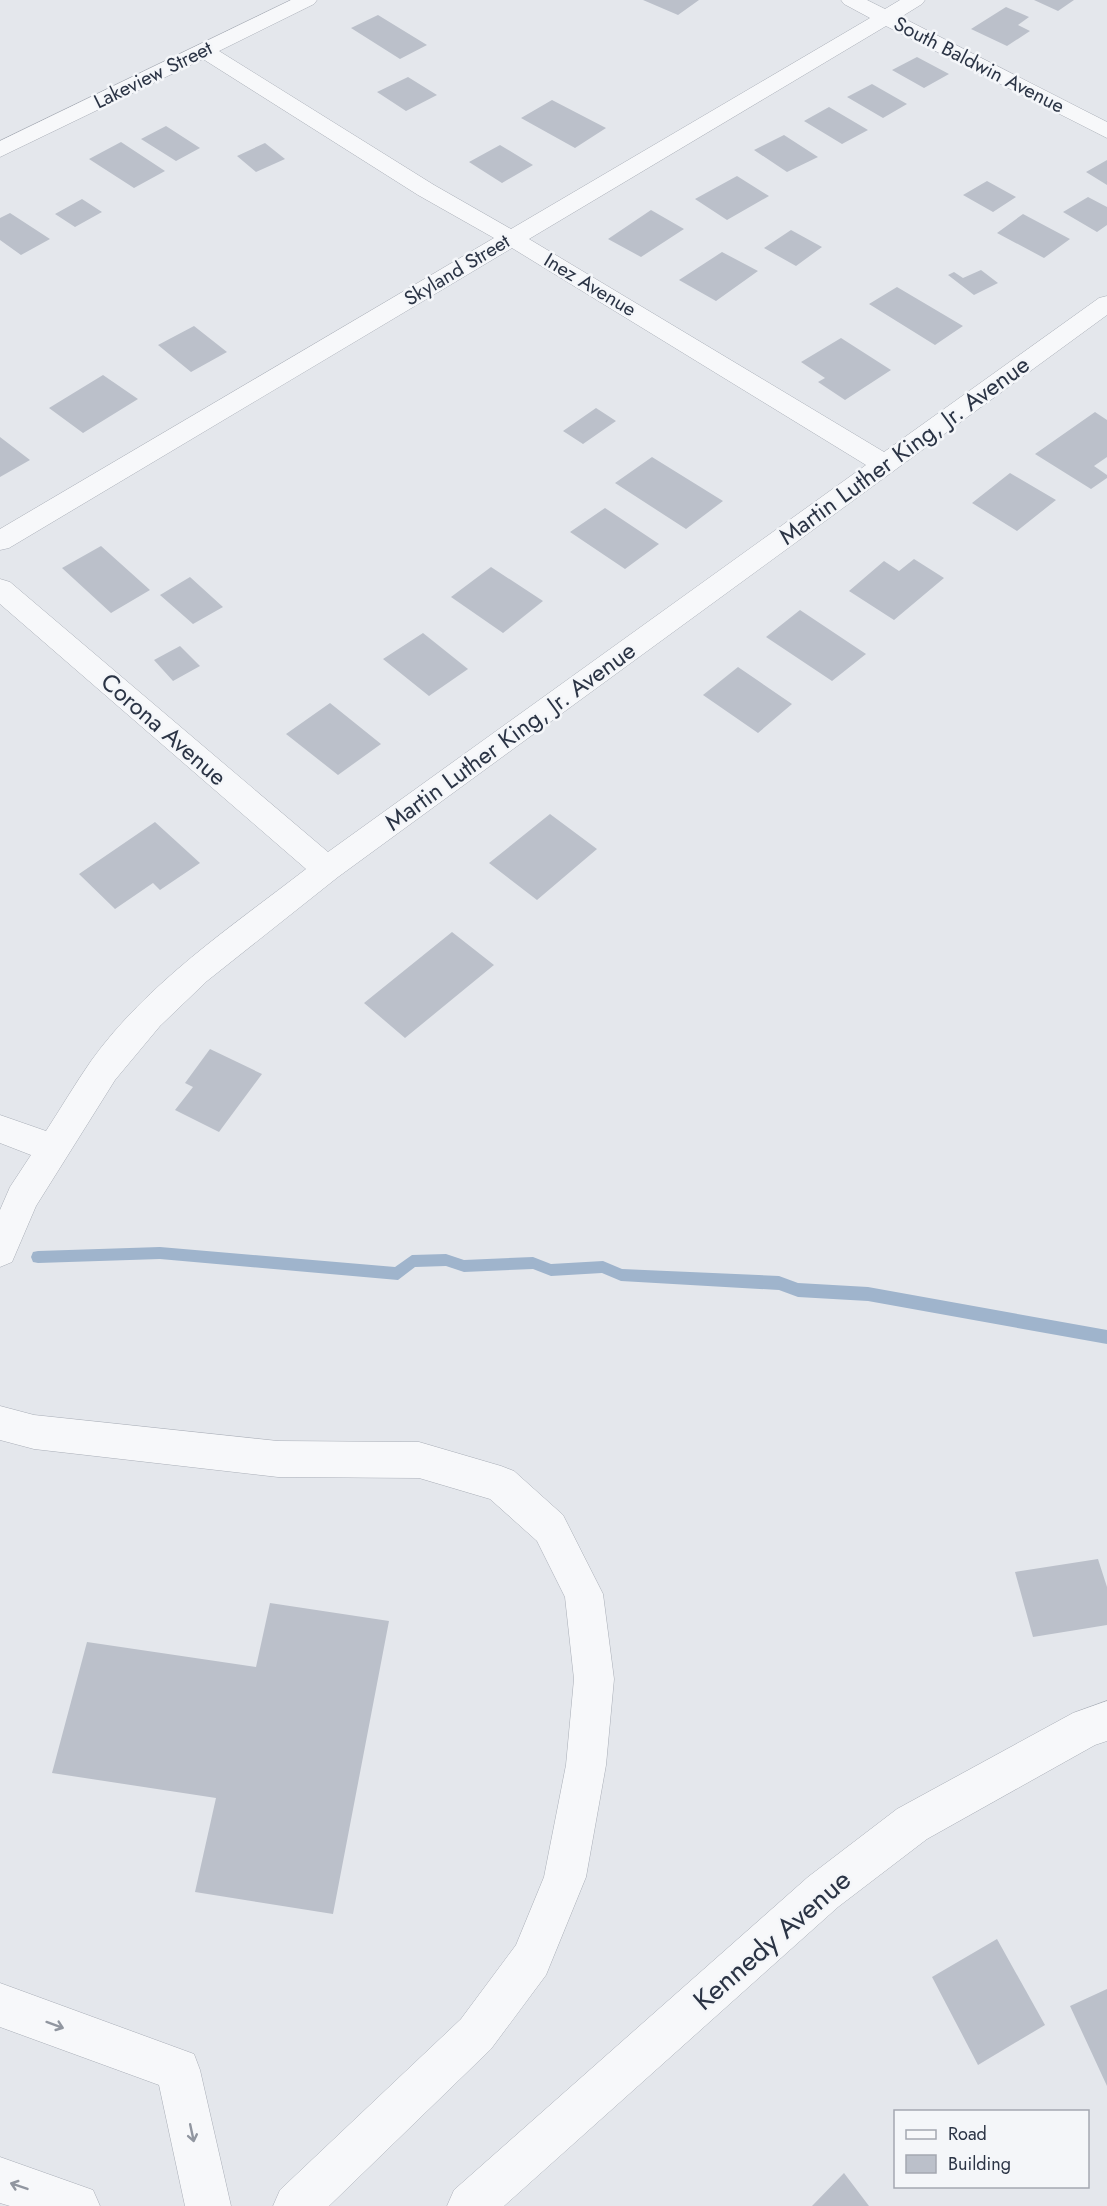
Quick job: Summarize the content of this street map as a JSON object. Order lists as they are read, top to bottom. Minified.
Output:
{"streets":{"street":["South Baldwin Avenue","Lakeview Street","Skyland Street","Inez Avenue","Martin Luther King, Jr. Avenue","Corona Avenue","Kennedy Avenue"]},"crossings":[["South Baldwin Avenue","Skyland Street"],["Lakeview Street","Inez Avenue"],["Skyland Street","Inez Avenue"],["Inez Avenue","Martin Luther King, Jr. Avenue"],["Martin Luther King, Jr. Avenue","Corona Avenue"]],"legend":["Road","Building"]}
